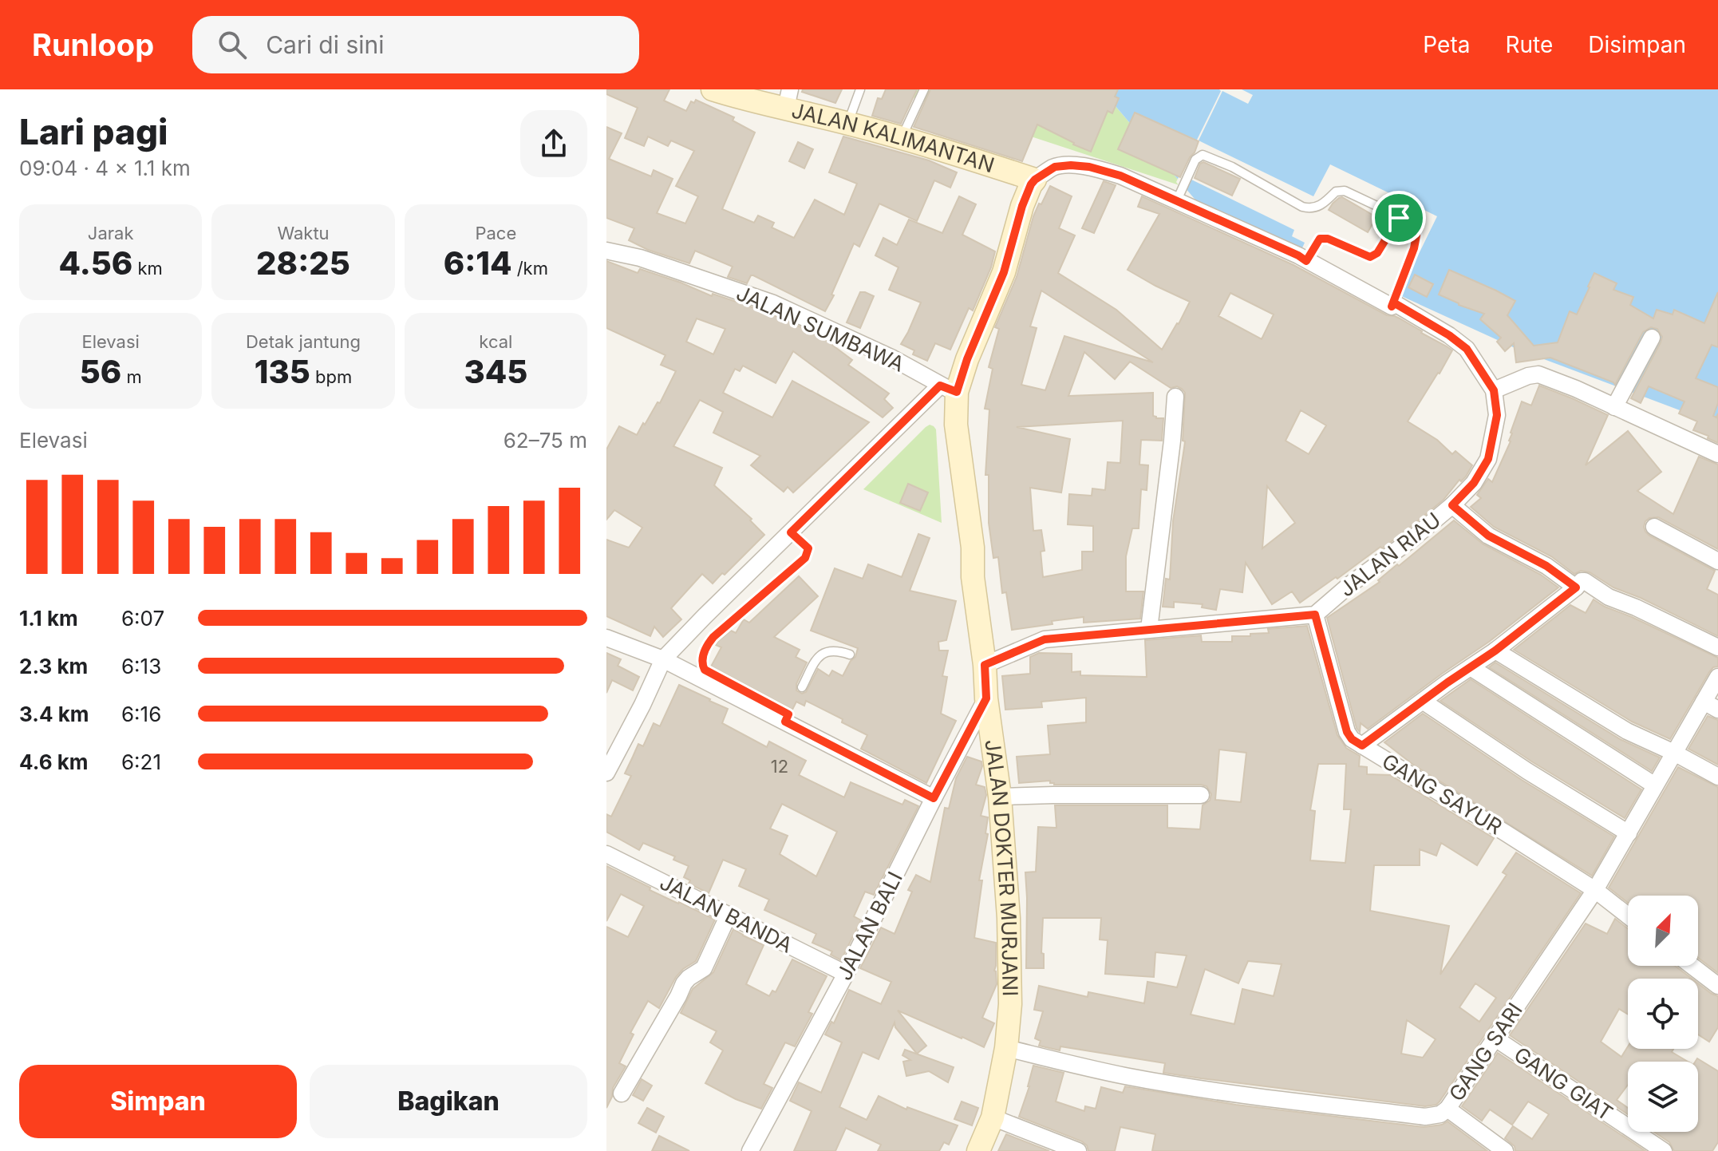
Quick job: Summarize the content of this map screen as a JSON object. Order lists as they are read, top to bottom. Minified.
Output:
{"streets":{"street":["JALAN KALIMANTAN","JALAN SUMBAWA","JALAN RIAU","GANG SAYUR","JALAN DOKTER MURJANI","JALAN BANDA","JALAN BALI","GANG SARI","GANG GIAT"]},"crossings":[["JALAN KALIMANTAN","JALAN RIAU"],["JALAN KALIMANTAN","JALAN DOKTER MURJANI"],["JALAN SUMBAWA","JALAN DOKTER MURJANI"],["JALAN RIAU","GANG SAYUR"],["JALAN RIAU","JALAN DOKTER MURJANI"],["GANG SAYUR","GANG SARI"],["JALAN DOKTER MURJANI","JALAN BALI"],["JALAN DOKTER MURJANI","GANG SARI"],["JALAN BANDA","JALAN BALI"],["GANG SARI","GANG GIAT"]],"house_numbers":["12"],"north":"top right","page":{"header":"Runloop","search":"Cari di sini","nav":["Peta","Rute","Disimpan"],"heading":["Lari pagi","09:04 · 4 × 1.1 km"],"stats":[["Jarak","4.56 km"],["Waktu","28:25"],["Pace","6:14 /km"],["Elevasi","56 m"],["Detak jantung","135 bpm"],["kcal","345"]],"chart":["Elevasi","62–75 m"],"list":[{"name":"1.1 km","note":"6:07"},{"name":"2.3 km","note":"6:13"},{"name":"3.4 km","note":"6:16"},{"name":"4.6 km","note":"6:21"}],"buttons":["Simpan","Bagikan"]}}
